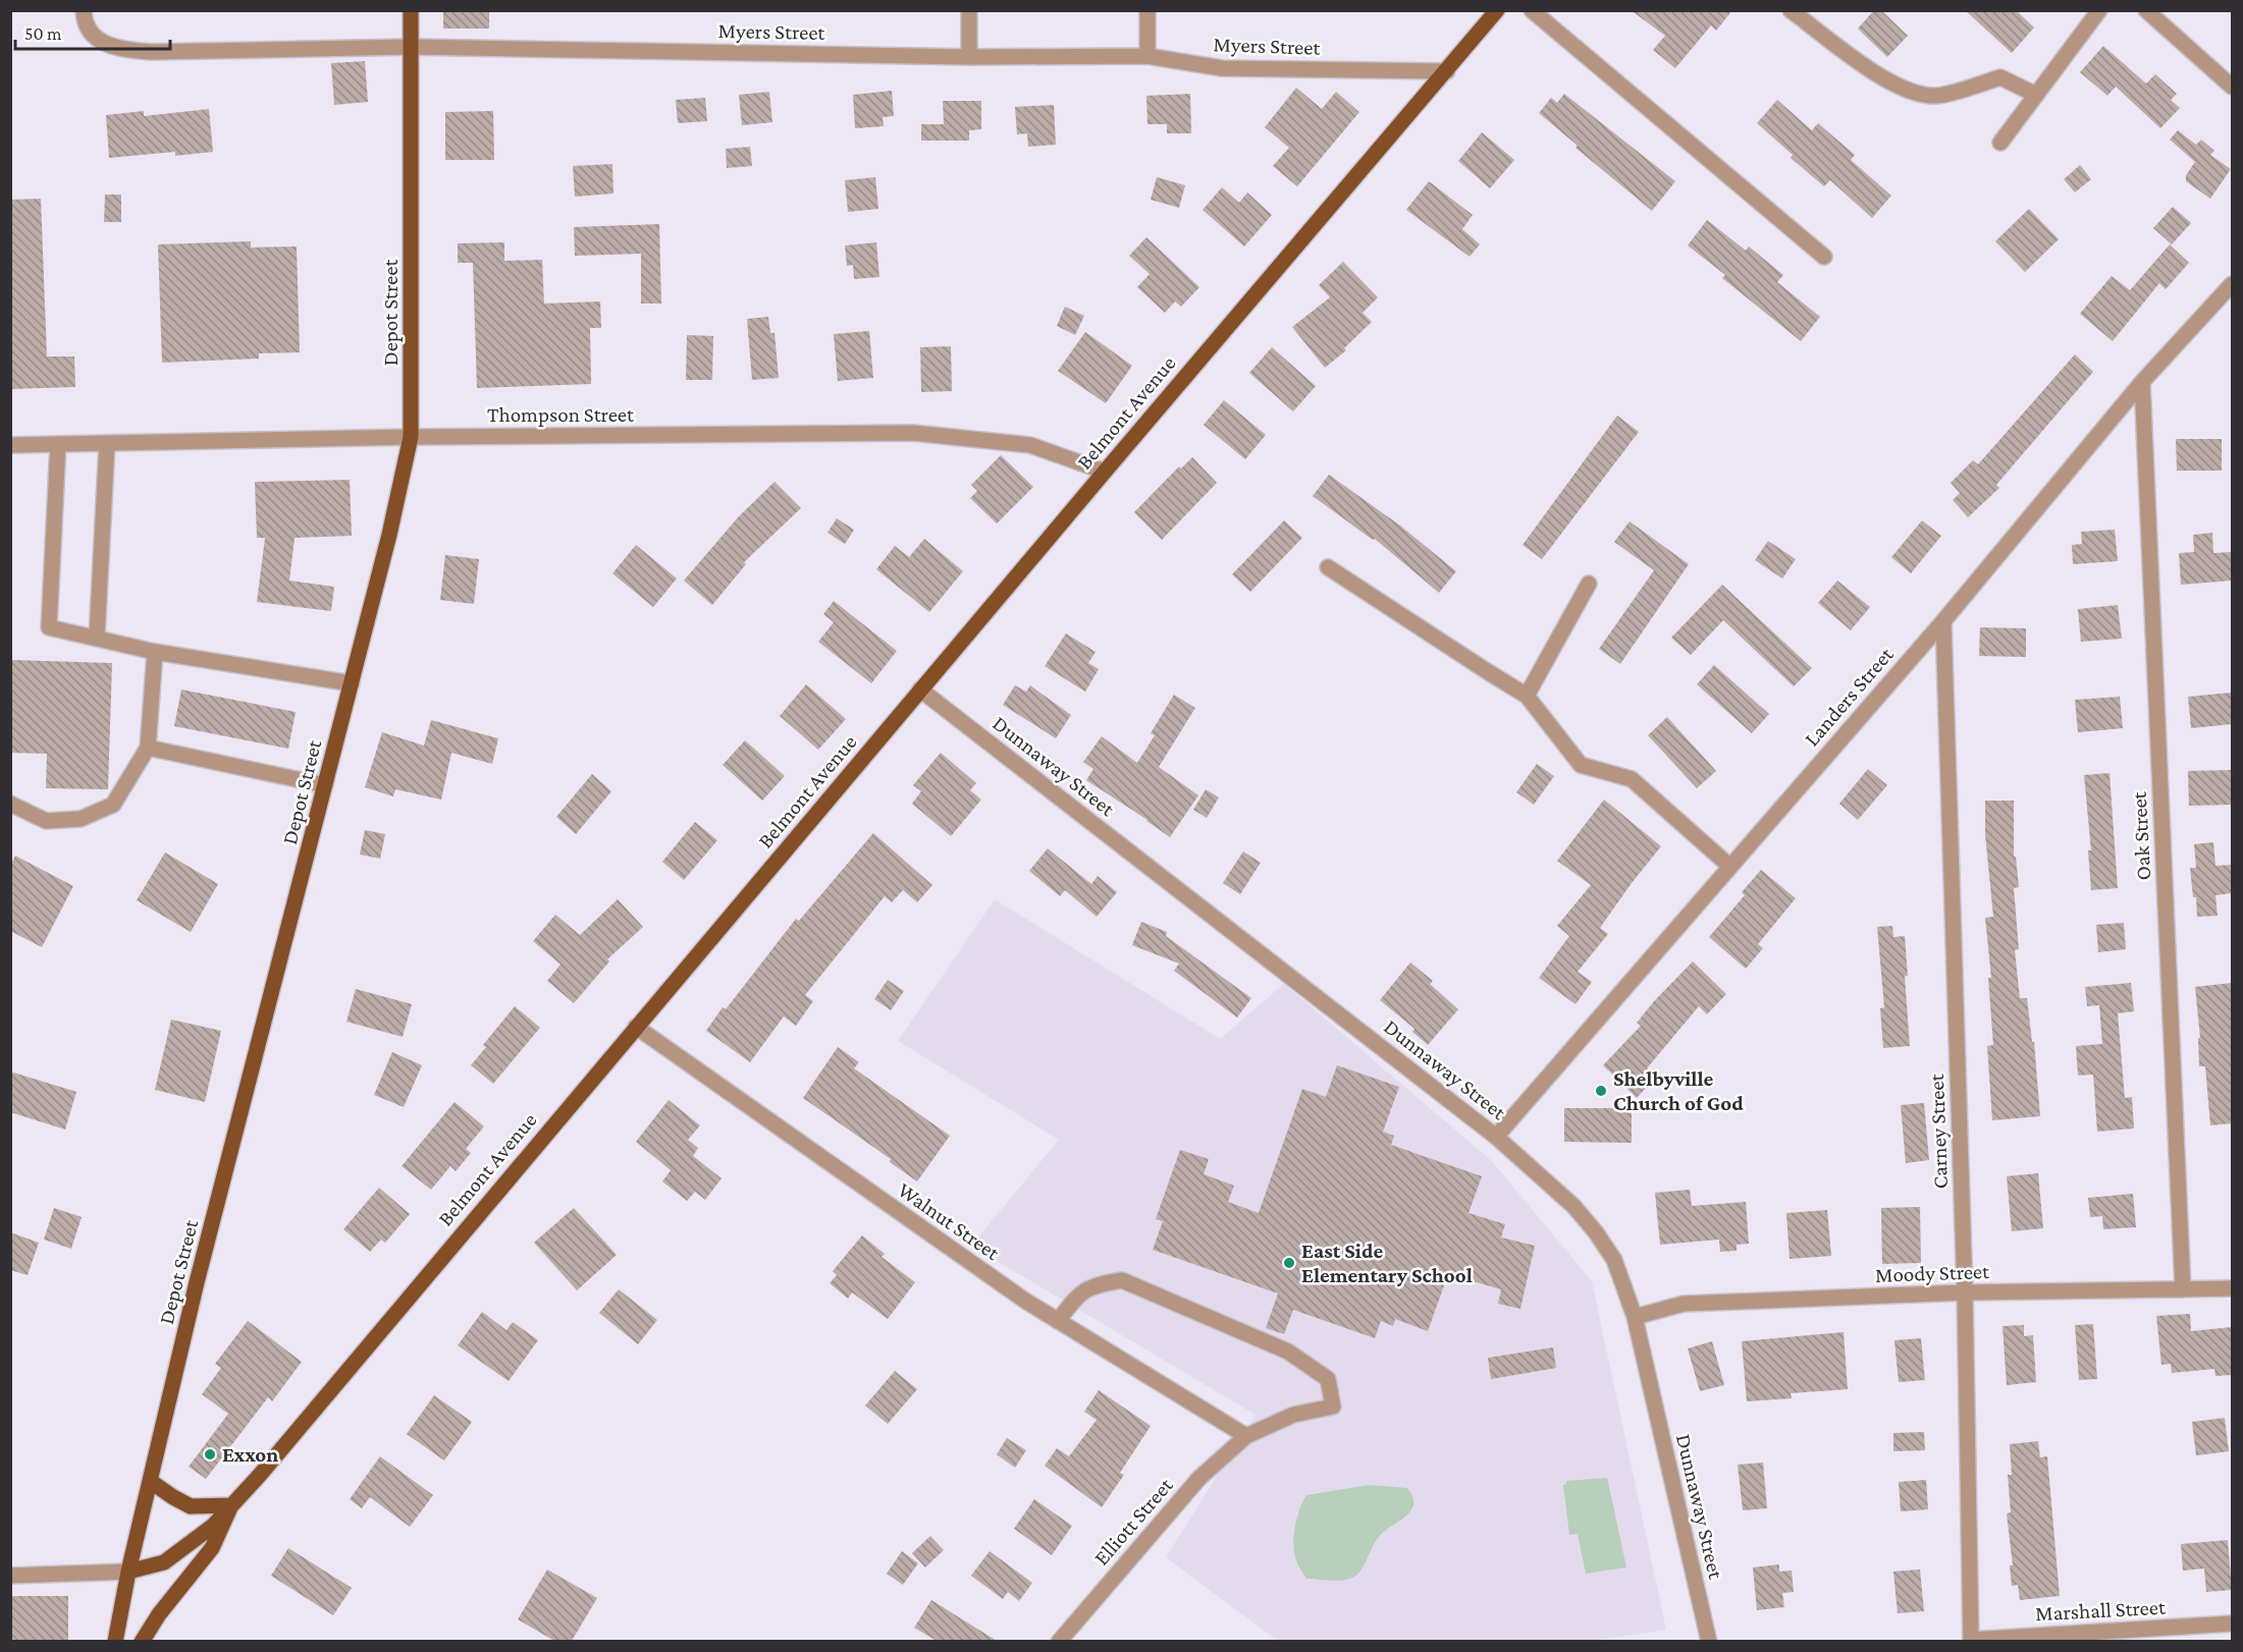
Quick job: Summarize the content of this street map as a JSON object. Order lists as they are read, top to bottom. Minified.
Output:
{"streets":{"main road":["Depot Street","Belmont Avenue"],"street":["Myers Street","Thompson Street","Landers Street","Dunnaway Street","Oak Street","Carney Street","Walnut Street","Moody Street","Elliott Street","Marshall Street"]},"crossings":[["Myers Street","Depot Street"],["Myers Street","Belmont Avenue"],["Depot Street","Belmont Avenue"],["Depot Street","Thompson Street"],["Belmont Avenue","Thompson Street"],["Belmont Avenue","Dunnaway Street"],["Belmont Avenue","Walnut Street"],["Landers Street","Dunnaway Street"],["Landers Street","Oak Street"],["Landers Street","Carney Street"],["Dunnaway Street","Moody Street"],["Oak Street","Moody Street"],["Carney Street","Moody Street"],["Carney Street","Marshall Street"],["Walnut Street","Elliott Street"]],"places":["Shelbyville Church of God","East Side Elementary School","Exxon"],"scale_bar":"50 m"}
